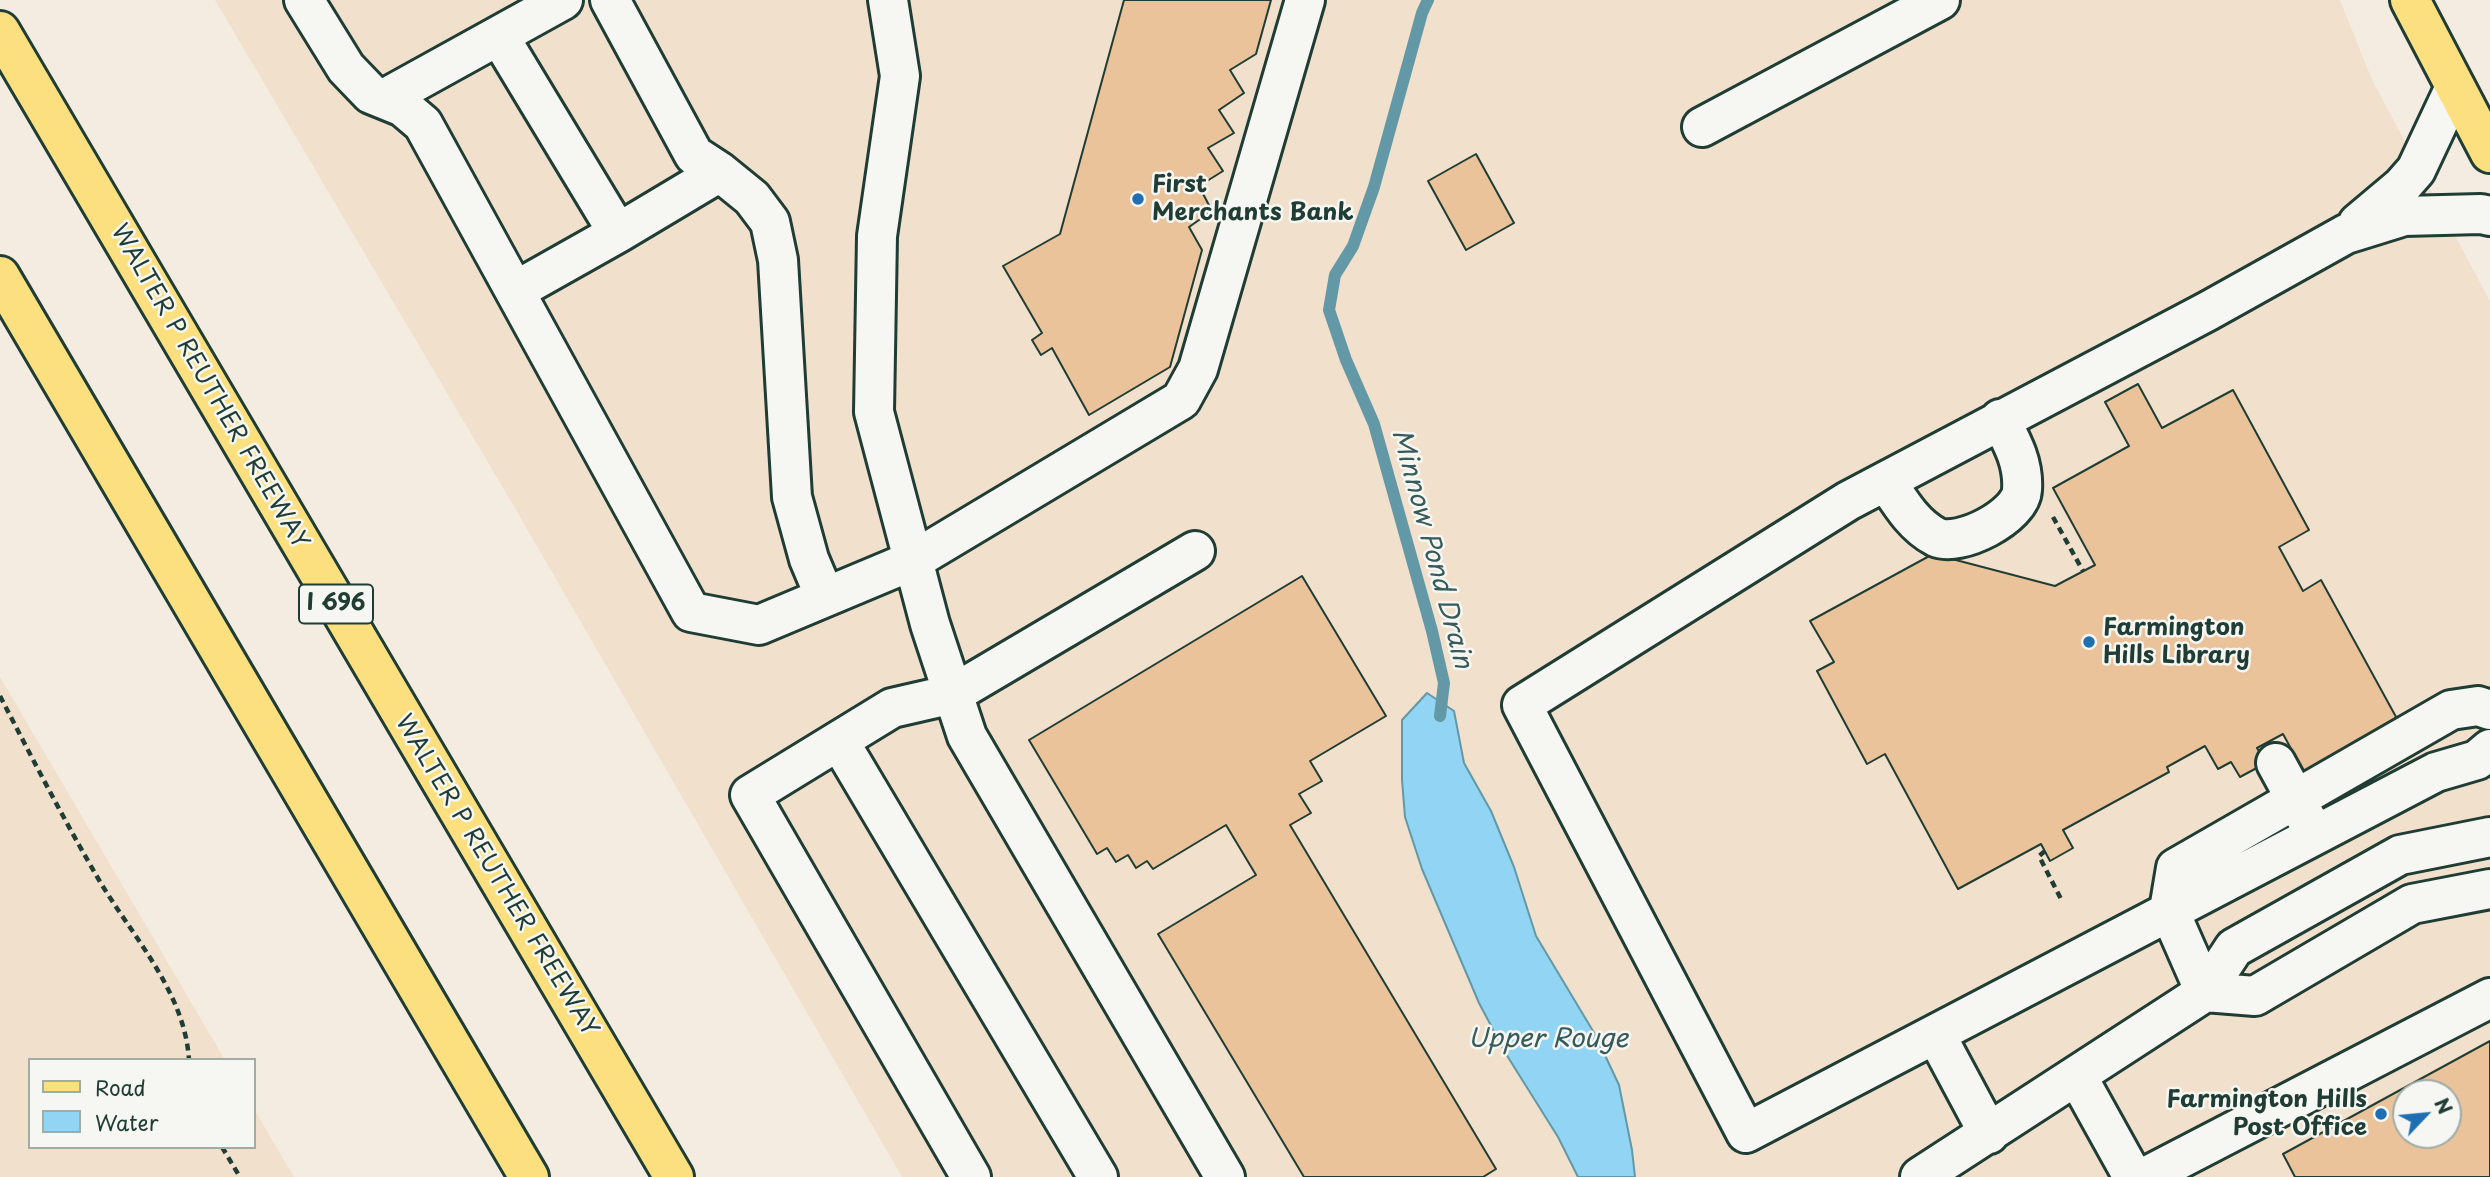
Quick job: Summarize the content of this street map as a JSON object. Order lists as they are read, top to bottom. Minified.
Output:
{"streets":{"main road":["WALTER P REUTHER FREEWAY","I 696"]},"water":["Minnow Pond Drain","Upper Rouge"],"places":["First Merchants Bank","Farmington Hills Library","Farmington Hills Post Office"],"legend":["Road","Water"],"north":"top right"}
